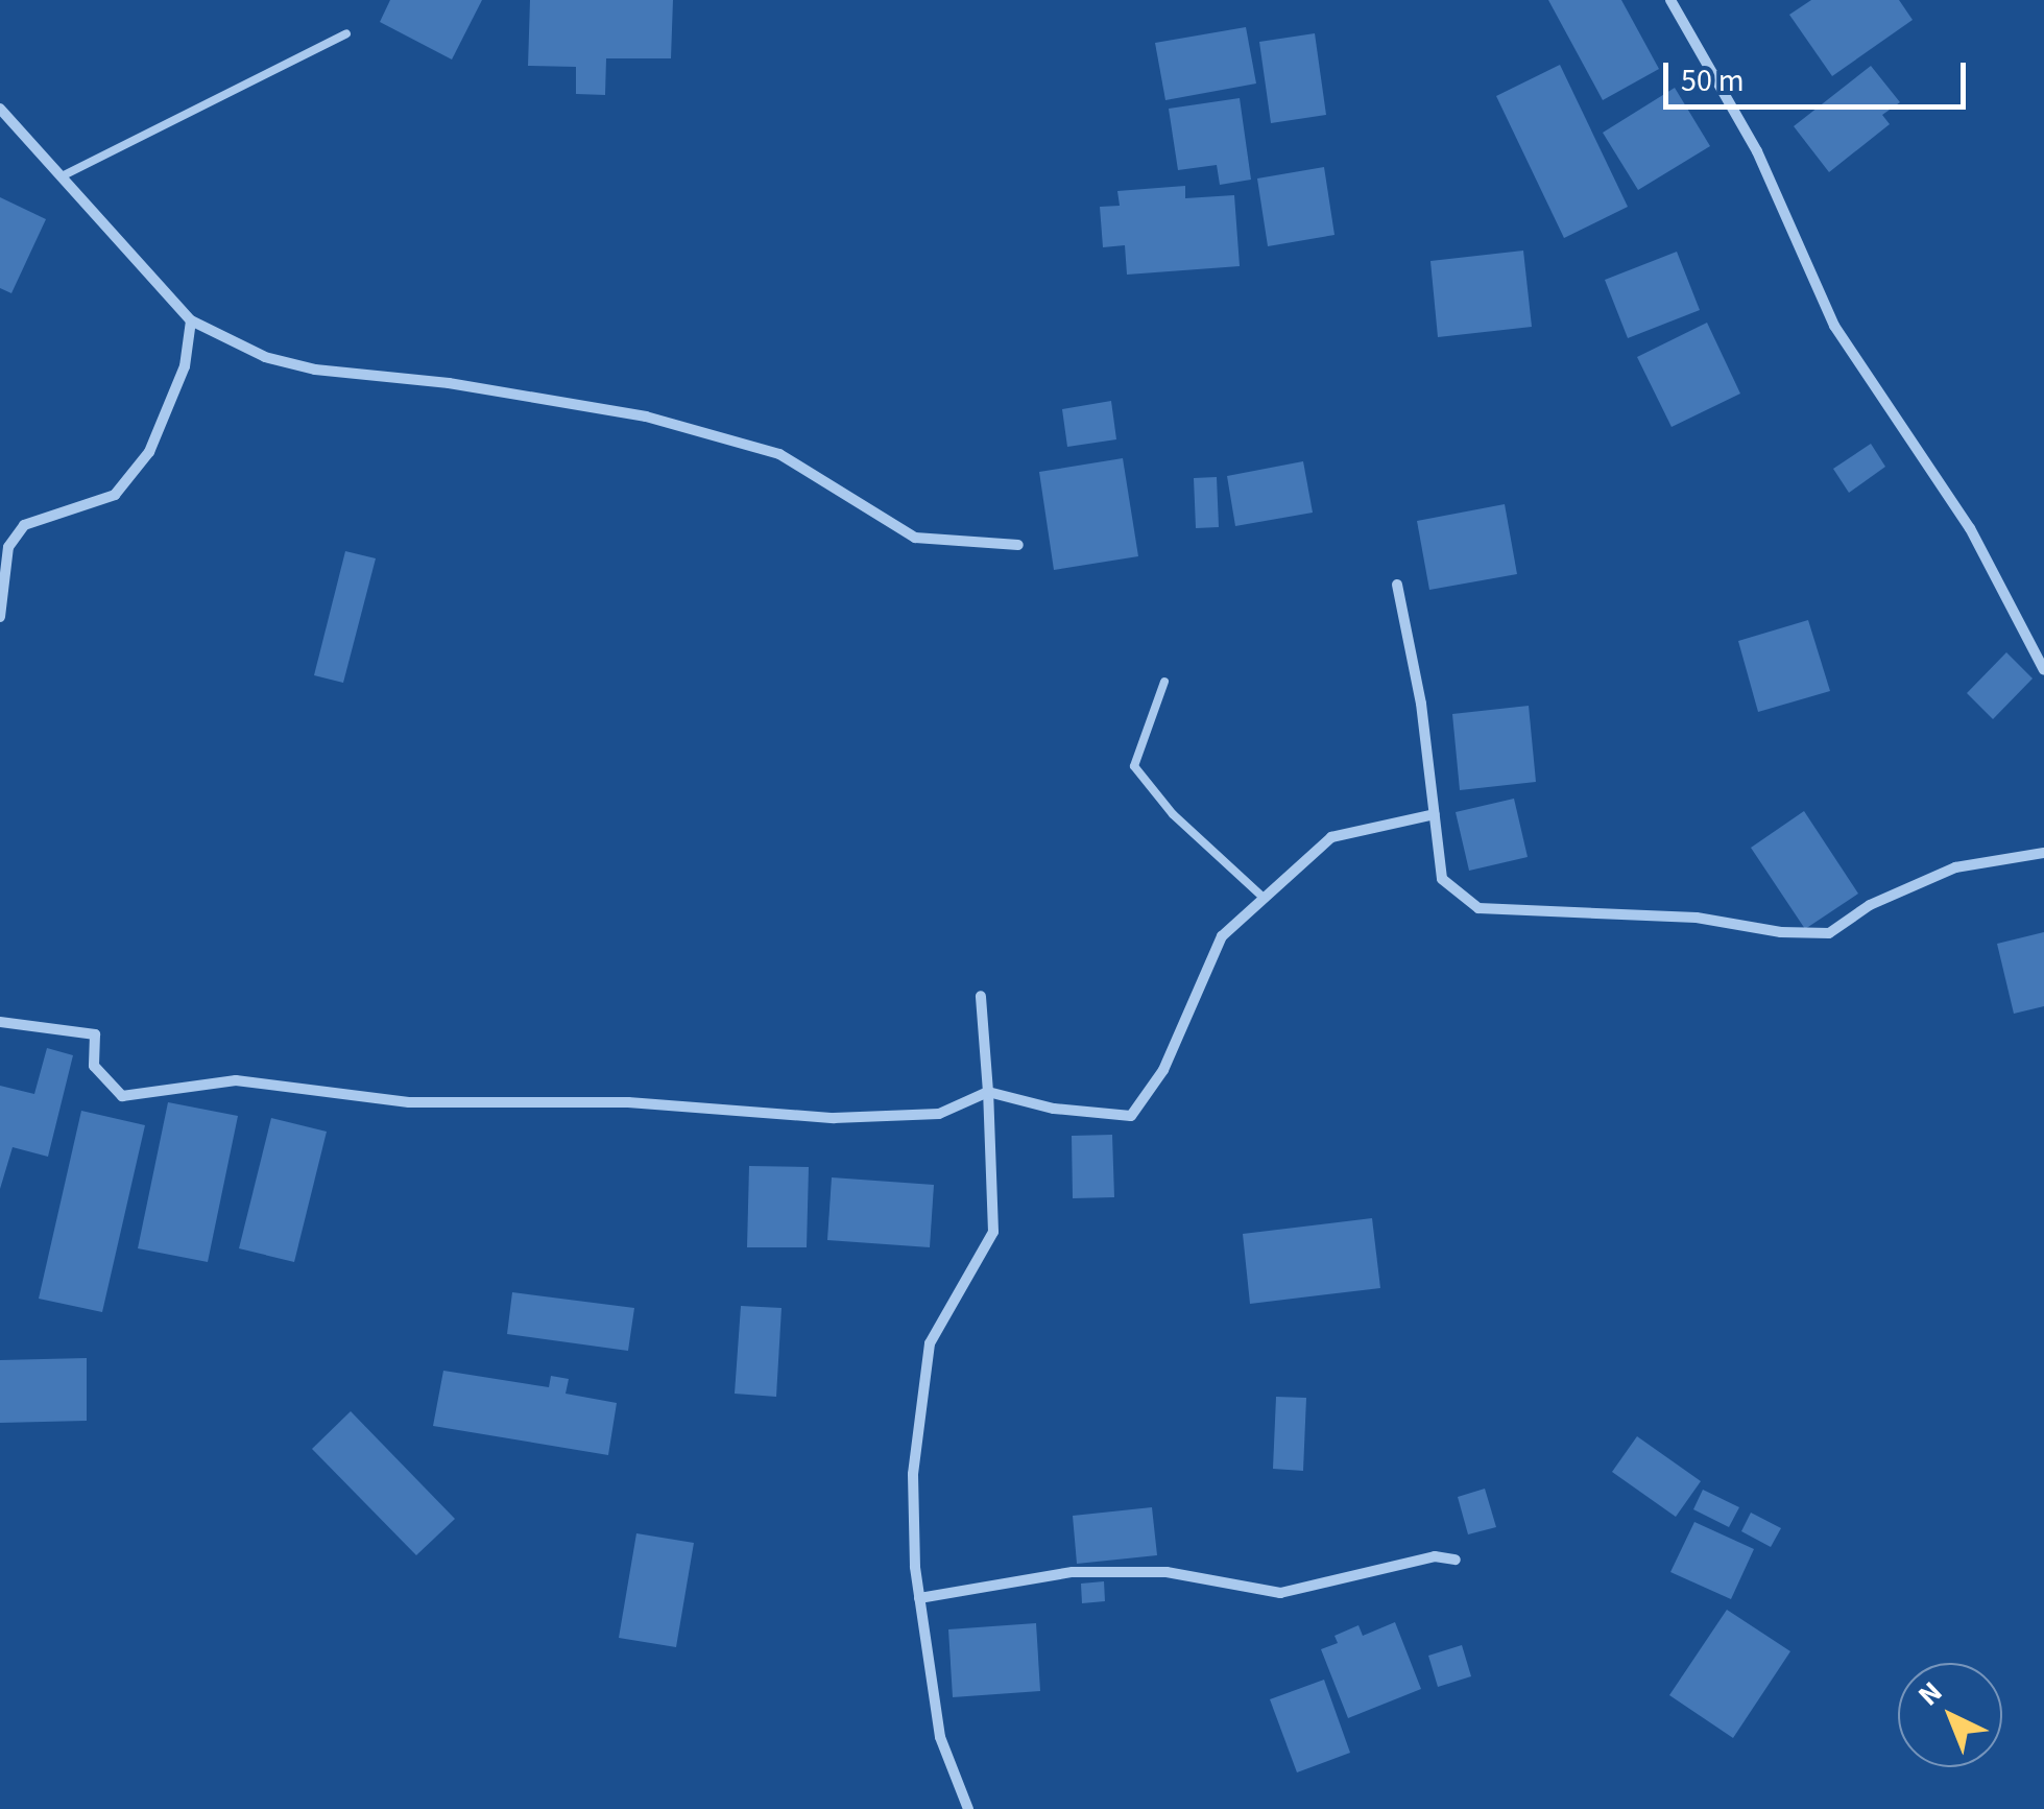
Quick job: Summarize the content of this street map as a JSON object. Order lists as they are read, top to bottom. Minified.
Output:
{"scale_bar":"50 m","north":"top left"}
